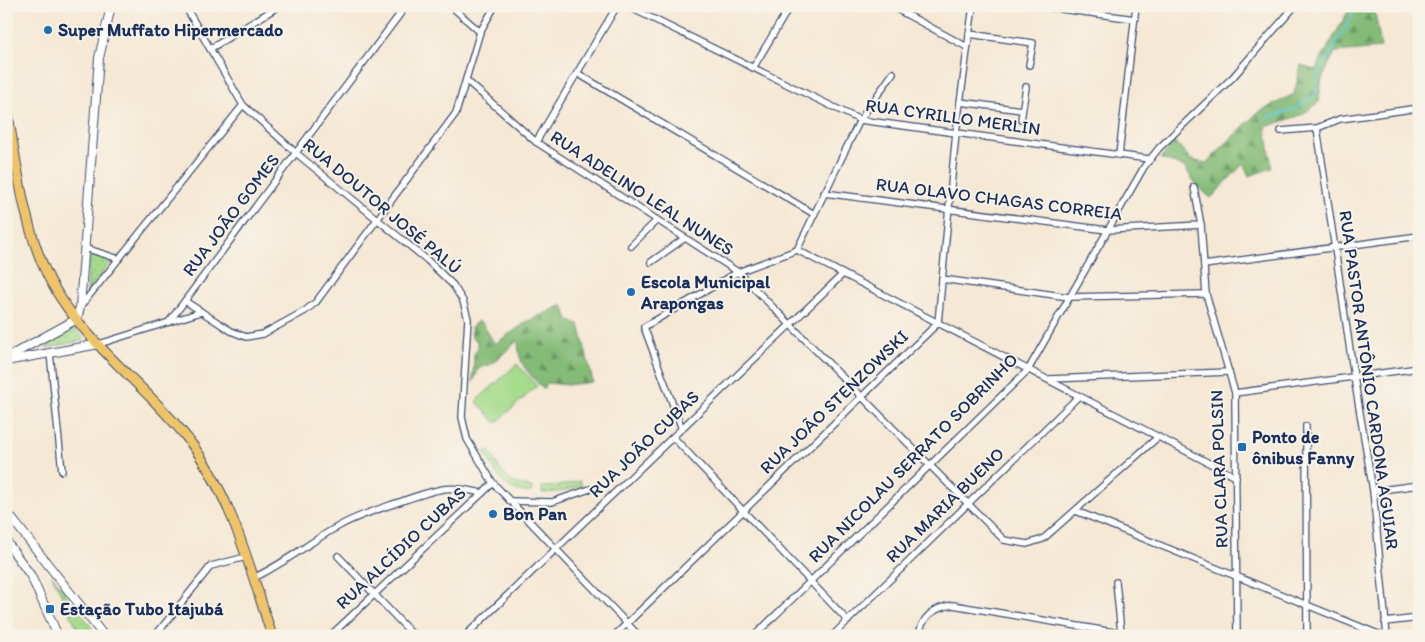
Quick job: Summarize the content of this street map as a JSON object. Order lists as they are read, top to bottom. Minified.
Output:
{"streets":{"street":["RUA CYRILLO MERLIN","RUA ADELINO LEAL NUNES","RUA OLAVO CHAGAS CORREIA","RUA DOUTOR JOSÉ PALÚ","RUA JOÃO GOMES","RUA PASTOR ANTÔNIO CARDONA AGUIAR","RUA JOÃO STENZOWSKI","RUA JOÃO CUBAS","RUA NICOLAU SERRATO SOBRINHO","RUA CLARA POLSIN","RUA MARIA BUENO","RUA ALCÍDIO CUBAS"]},"crossings":[["RUA CYRILLO MERLIN","RUA NICOLAU SERRATO SOBRINHO"],["RUA ADELINO LEAL NUNES","RUA JOÃO STENZOWSKI"],["RUA ADELINO LEAL NUNES","RUA JOÃO CUBAS"],["RUA ADELINO LEAL NUNES","RUA NICOLAU SERRATO SOBRINHO"],["RUA ADELINO LEAL NUNES","RUA MARIA BUENO"],["RUA OLAVO CHAGAS CORREIA","RUA NICOLAU SERRATO SOBRINHO"],["RUA OLAVO CHAGAS CORREIA","RUA CLARA POLSIN"],["RUA DOUTOR JOSÉ PALÚ","RUA JOÃO GOMES"],["RUA DOUTOR JOSÉ PALÚ","RUA JOÃO STENZOWSKI"],["RUA DOUTOR JOSÉ PALÚ","RUA JOÃO CUBAS"],["RUA DOUTOR JOSÉ PALÚ","RUA ALCÍDIO CUBAS"]],"places":{"other":["Super Muffato Hipermercado","Escola Municipal Arapongas","Bon Pan"],"transit":["Ponto de ônibus Fanny","Estação Tubo Itajubá"]}}
